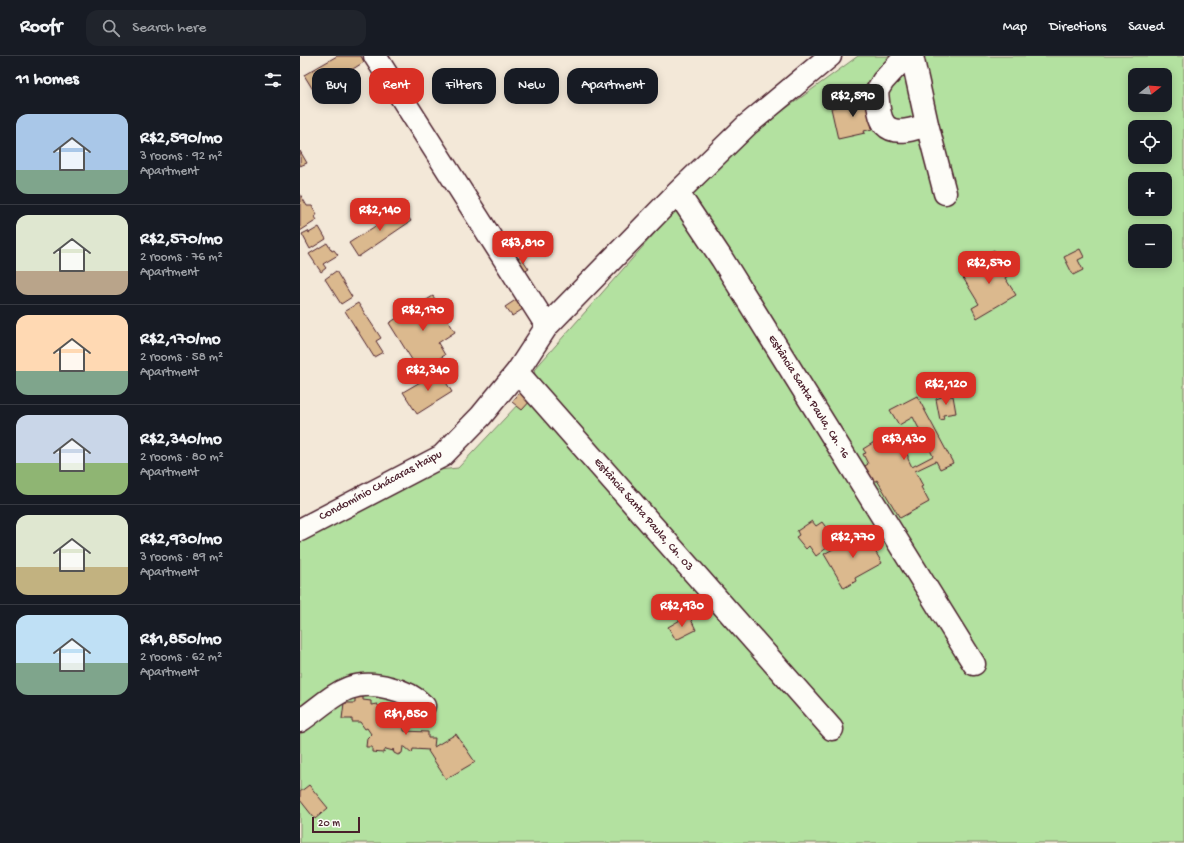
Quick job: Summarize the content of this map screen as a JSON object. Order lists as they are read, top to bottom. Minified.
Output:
{"streets":{"street":["Estância Santa Paula, Ch. 16","Condomínio Chácaras Itaipu","Estância Santa Paula, Ch. 03"]},"crossings":[["Estância Santa Paula, Ch. 16","Condomínio Chácaras Itaipu"],["Condomínio Chácaras Itaipu","Estância Santa Paula, Ch. 03"]],"scale_bar":"20 m","north":"right","page":{"header":"Roofr","search":"Search here","nav":["Map","Directions","Saved"],"heading":"11 homes","map_buttons":["+","−"],"chip":["Buy","Rent","Filters","New","Apartment"],"price":["R$2,590","R$2,140","R$3,810","R$2,570","R$2,170","R$2,340","R$2,120","R$3,430","R$2,770","R$2,930","R$1,850"],"list":[{"name":"R$2,590/mo","note":"3 rooms · 92 m² · Apartment"},{"name":"R$2,570/mo","note":"2 rooms · 76 m² · Apartment"},{"name":"R$2,170/mo","note":"2 rooms · 58 m² · Apartment"},{"name":"R$2,340/mo","note":"2 rooms · 80 m² · Apartment"},{"name":"R$2,930/mo","note":"3 rooms · 89 m² · Apartment"},{"name":"R$1,850/mo","note":"2 rooms · 62 m² · Apartment"}],"scale":"20 m"}}
